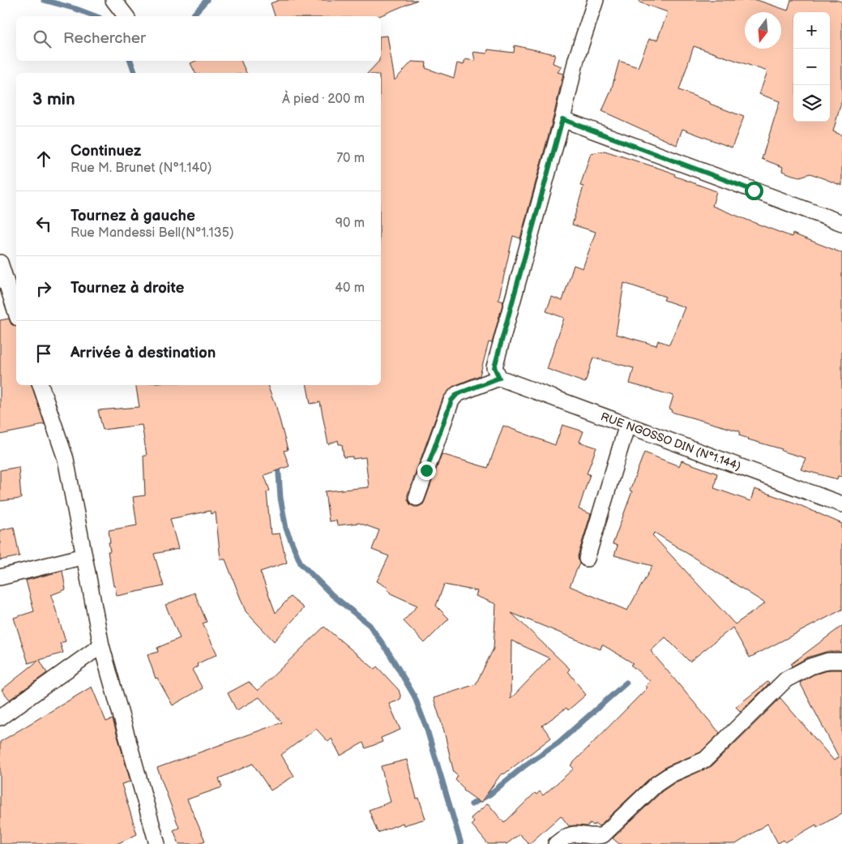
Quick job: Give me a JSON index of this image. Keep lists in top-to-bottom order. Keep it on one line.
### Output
{"streets":{"street":["RUE NGOSSO DIN (N°1.144)"]},"north":"bottom","page":{"map_buttons":["+","−"],"search":"Rechercher","heading":["3 min","À pied · 200 m"],"list":[["Continuez","Rue M. Brunet (N°1.140)","70 m"],["Tournez à gauche","Rue Mandessi Bell(N°1.135)","90 m"],["Tournez à droite","40 m"],"Arrivée à destination"]}}
